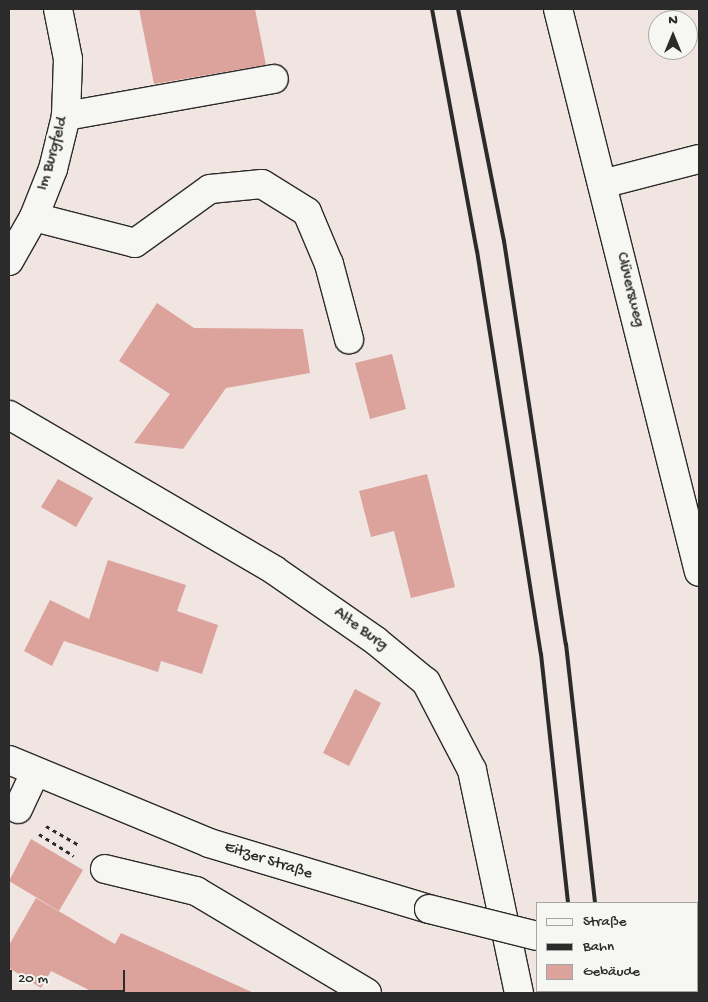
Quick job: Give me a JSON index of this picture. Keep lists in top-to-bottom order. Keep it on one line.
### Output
{"streets":{"street":["Im Burgfeld","Clüversweg","Alte Burg","Eitzer Straße"]},"legend":["Straße","Bahn","Gebäude"],"scale_bar":"20 m","north":"top"}
